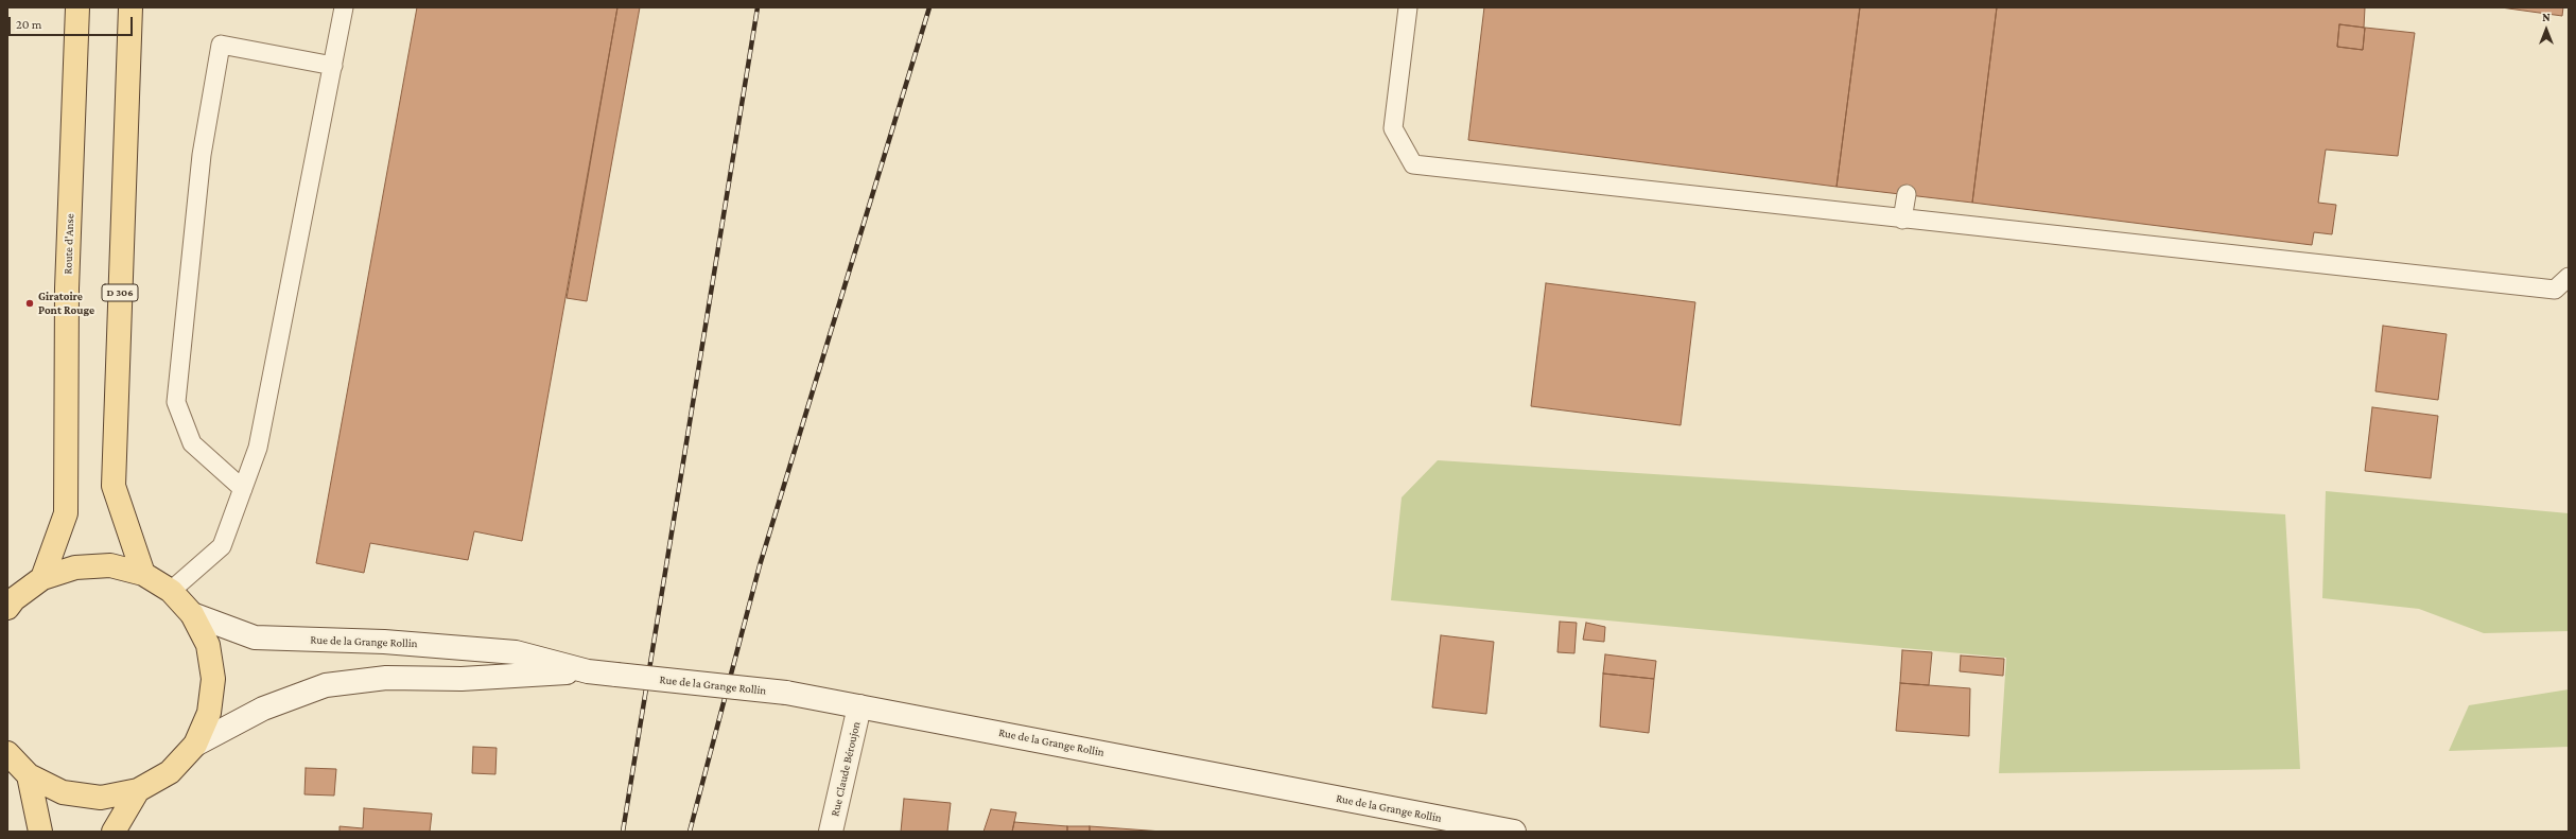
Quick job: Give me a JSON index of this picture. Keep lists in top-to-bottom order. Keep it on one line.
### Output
{"streets":{"main road":["Route d'Anse","D 306","Rue de la Grange Rollin","Rue Claude Béroujon"]},"crossings":[["Rue de la Grange Rollin","Rue Claude Béroujon"]],"places":["Giratoire Pont Rouge"],"scale_bar":"20 m","north":"top"}
